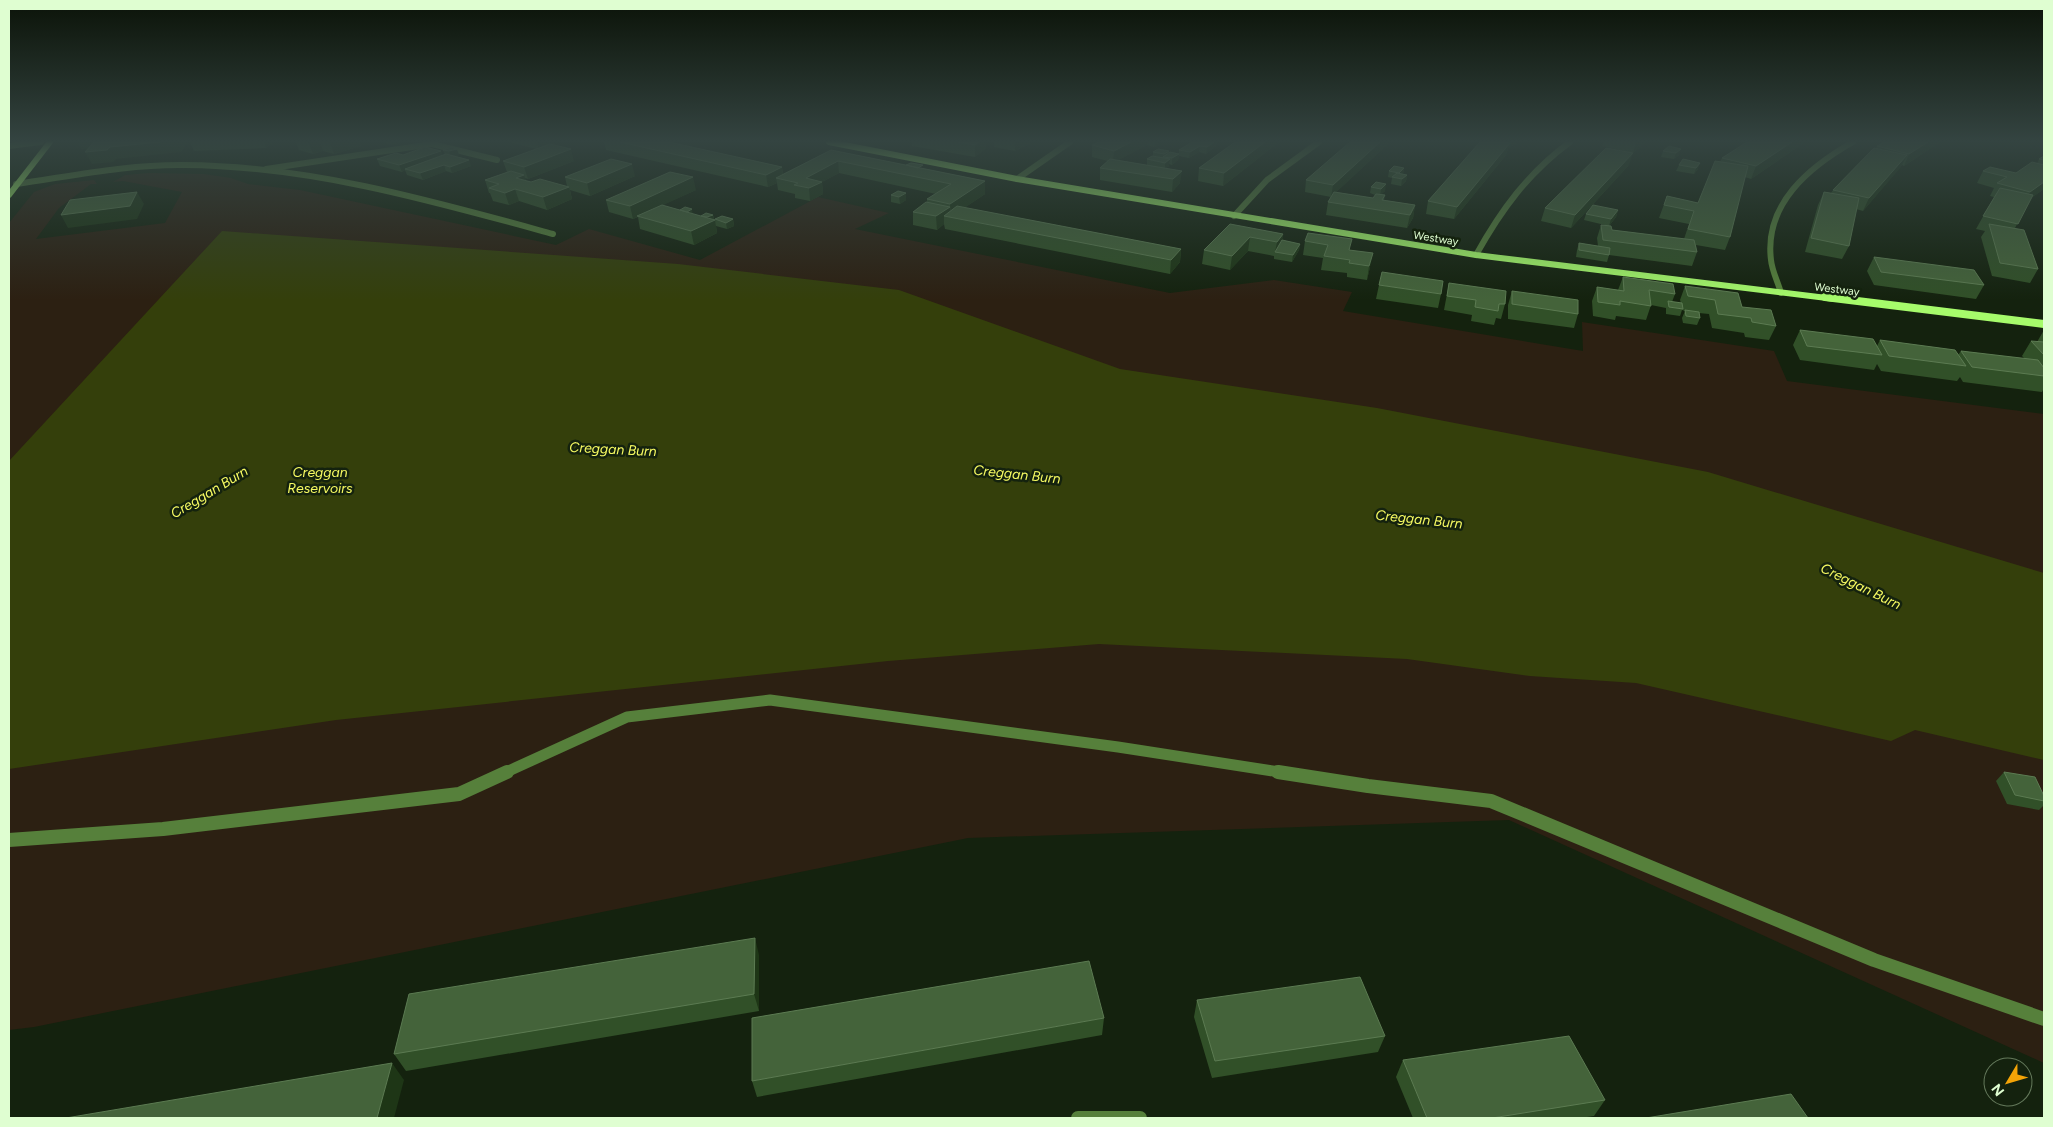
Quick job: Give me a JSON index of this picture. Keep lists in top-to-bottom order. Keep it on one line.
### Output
{"streets":{"street":["Westway"]},"water":["Creggan Burn","Creggan Reservoirs"],"north":"bottom left"}
